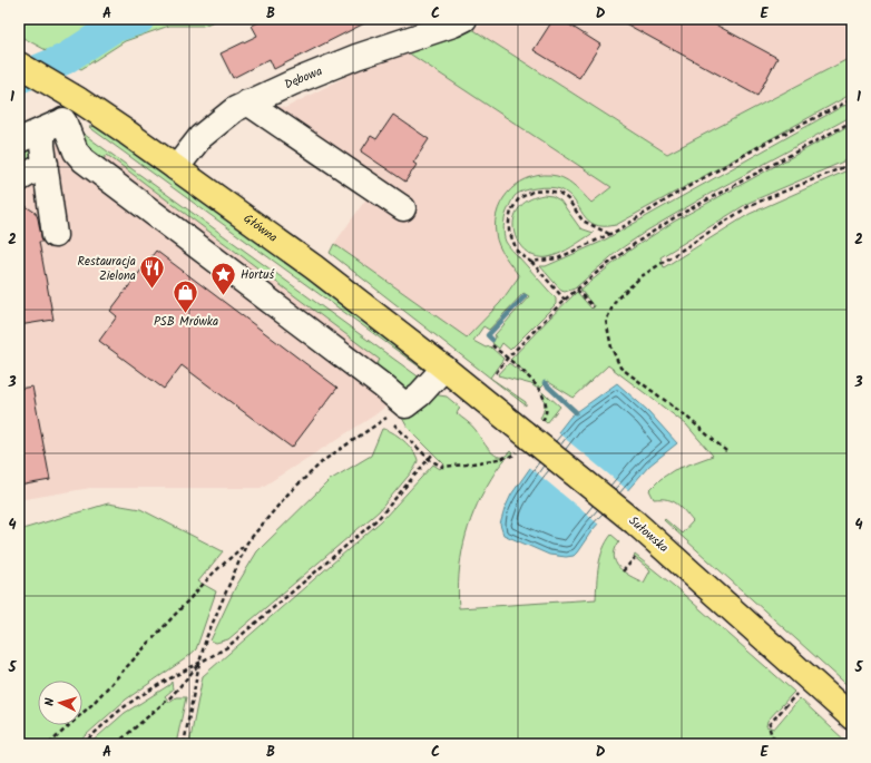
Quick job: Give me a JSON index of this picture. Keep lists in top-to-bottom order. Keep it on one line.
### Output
{"streets":{"main road":["Główna","Sułowska"],"street":["Dębowa"]},"crossings":[["Dębowa","Główna"],["Główna","Sułowska"]],"places":{"restaurant":["Restauracja Zielona"],"place":["Hortuś"],"shop":["PSB Mrówka"]},"north":"left","grid":{"columns":["A","B","C","D","E"],"rows":["1","2","3","4","5"]}}
